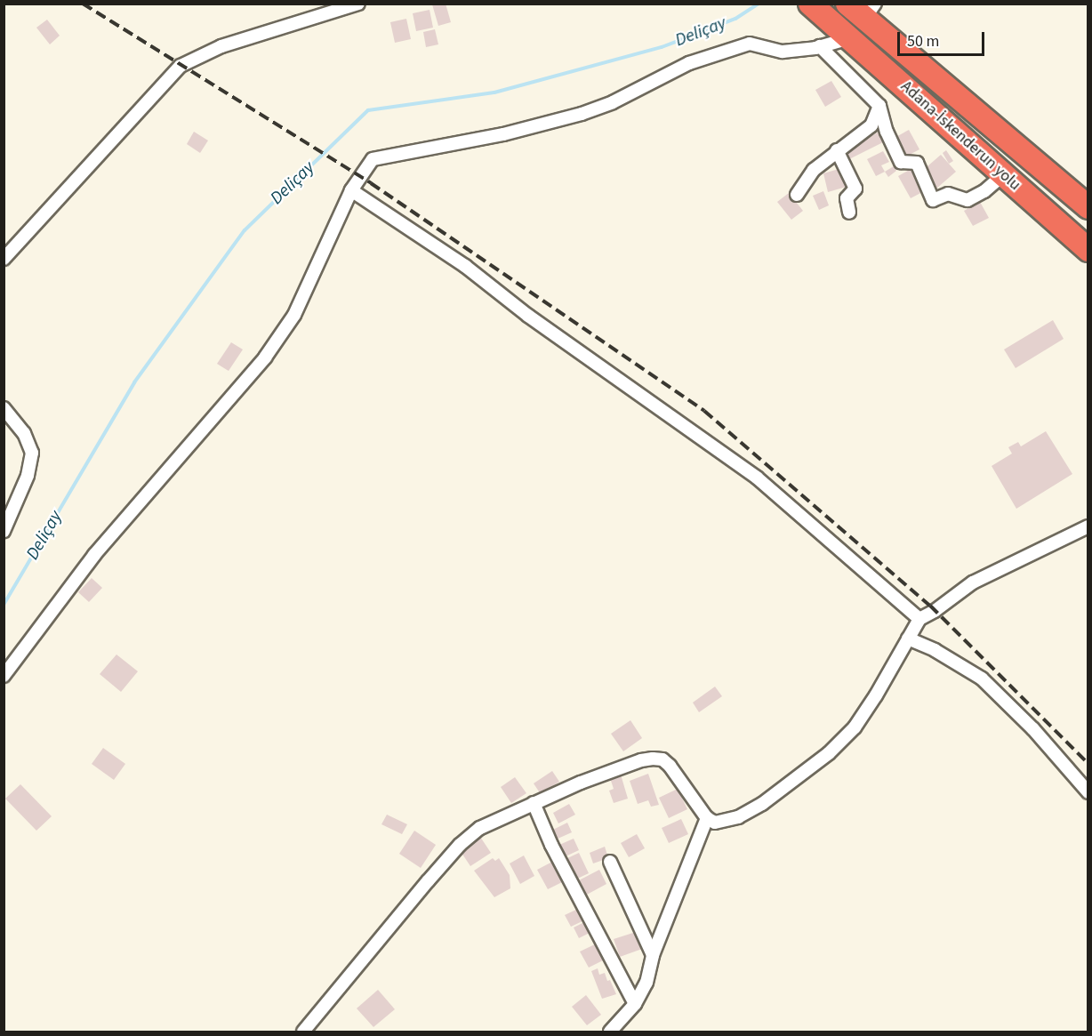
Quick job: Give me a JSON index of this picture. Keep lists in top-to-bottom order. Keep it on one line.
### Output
{"streets":{"highway":["Adana-İskenderun yolu"]},"water":["Deliçay"],"scale_bar":"50 m"}
